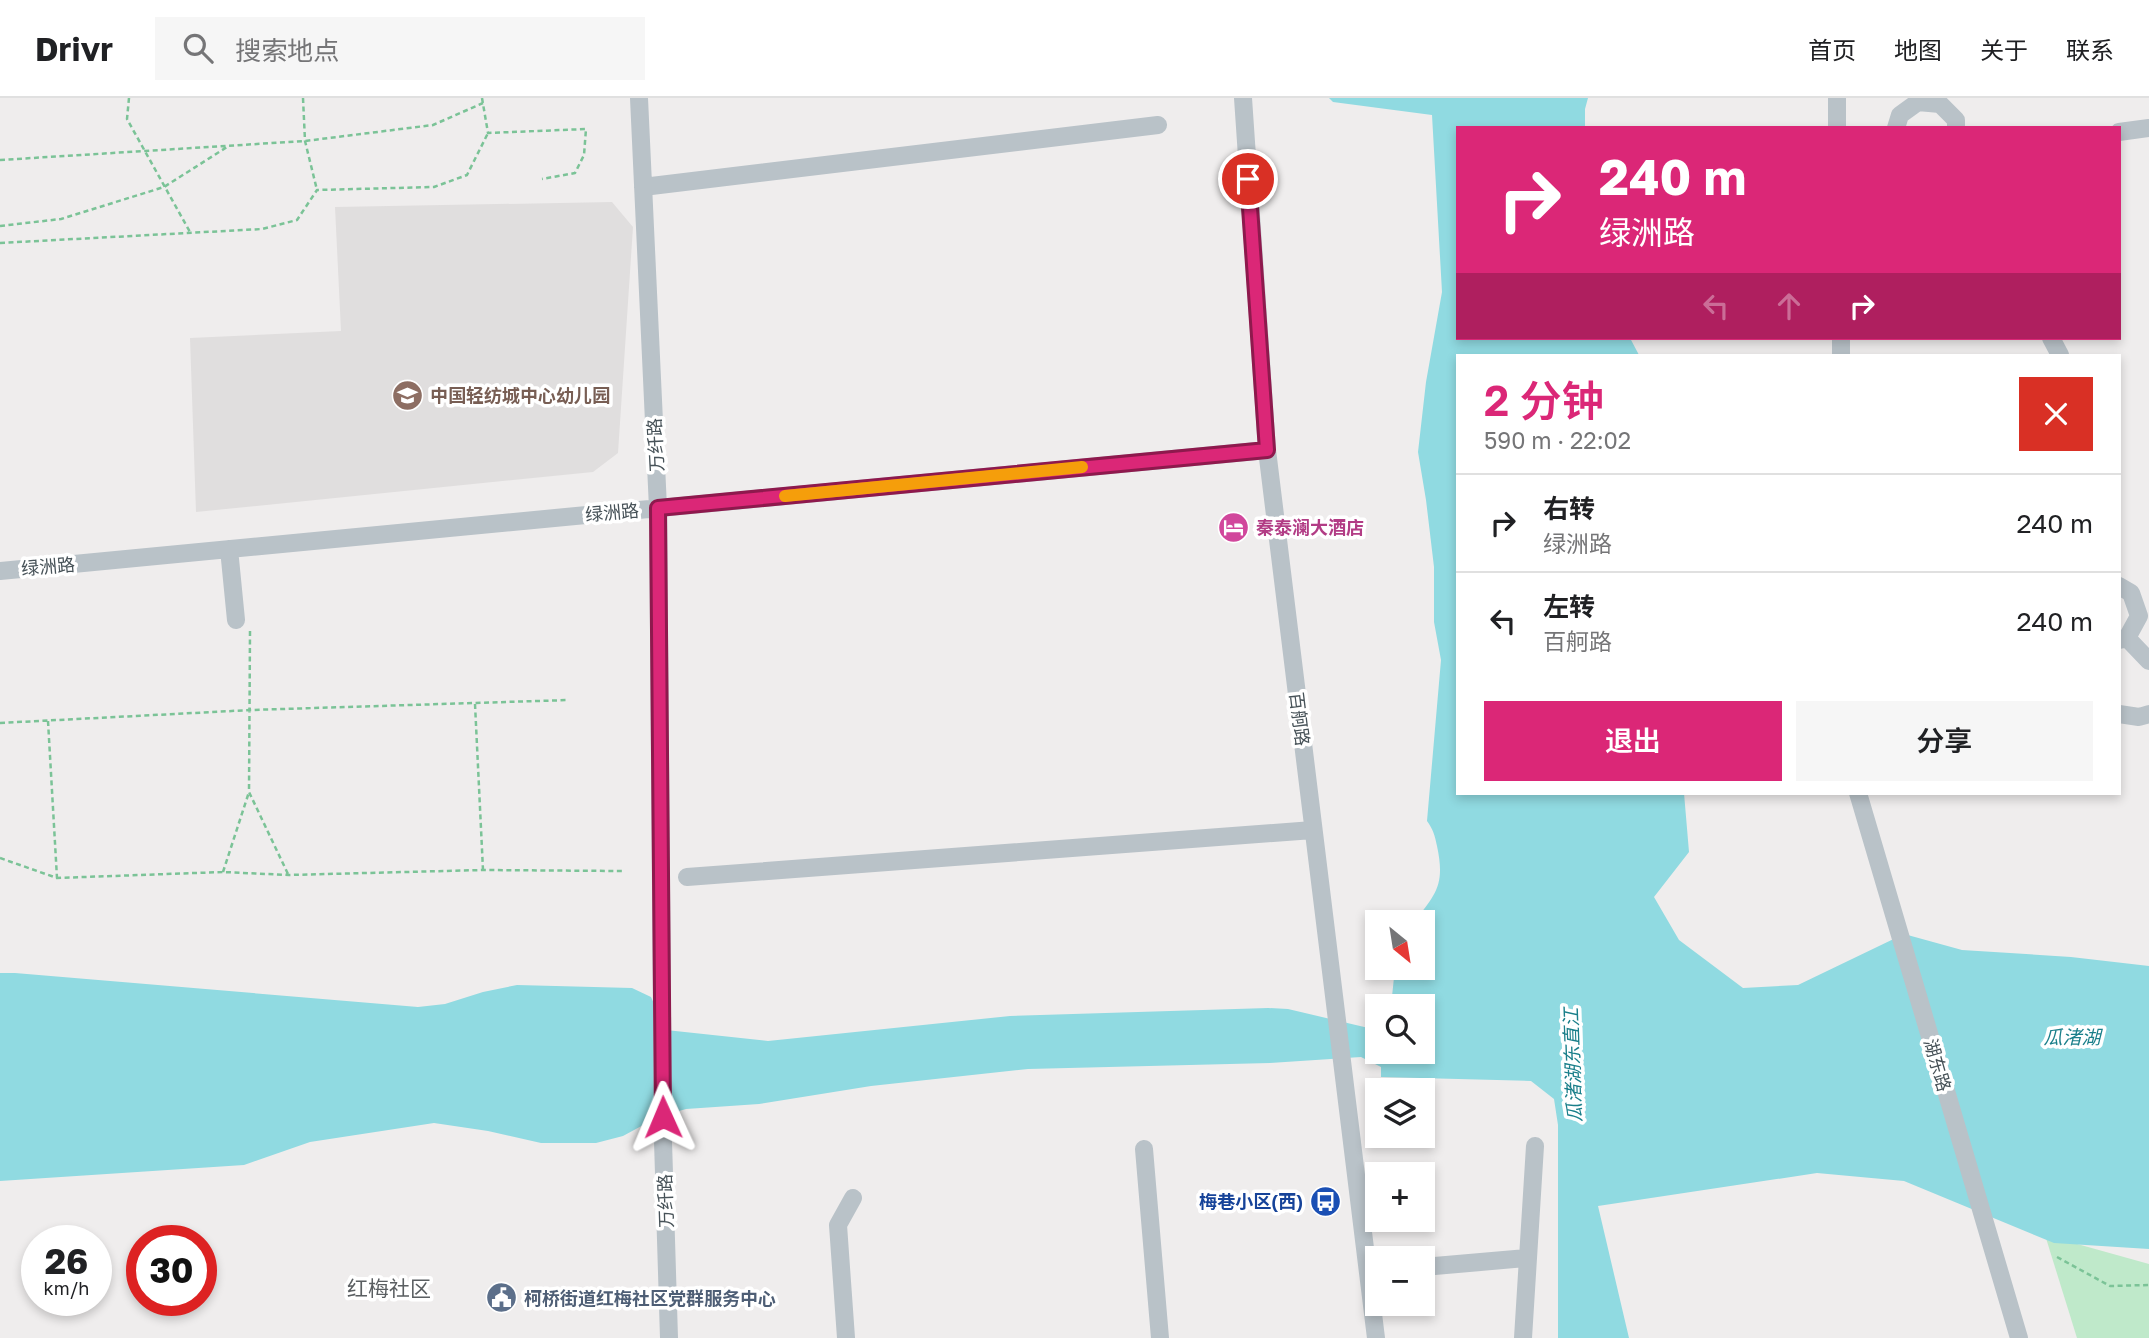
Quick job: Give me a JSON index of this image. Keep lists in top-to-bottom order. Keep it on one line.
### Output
{"streets":{"street":["万纤路","绿洲路","百舸路","湖东路"]},"crossings":[["万纤路","绿洲路"],["绿洲路","百舸路"]],"districts":["红梅社区"],"water":["瓜渚湖","瓜渚湖东直江"],"places":{"school or university":["中国轻纺城中心幼儿园"],"hotel":["秦泰澜大酒店"],"bus stop":["梅巷小区(西)"],"public building":["柯桥街道红梅社区党群服务中心"]},"north":"bottom right","page":{"header":"Drivr","search":"搜索地点","nav":["首页","地图","关于","联系"],"turn":["240 m","绿洲路"],"heading":["2 分钟","590 m · 22:02"],"list":[{"name":"右转","note":"绿洲路","value":"240 m"},{"name":"左转","note":"百舸路","value":"240 m"}],"buttons":["退出","分享"],"map_buttons":["+","−"],"speed":"26 km/h","limit":"30"}}
